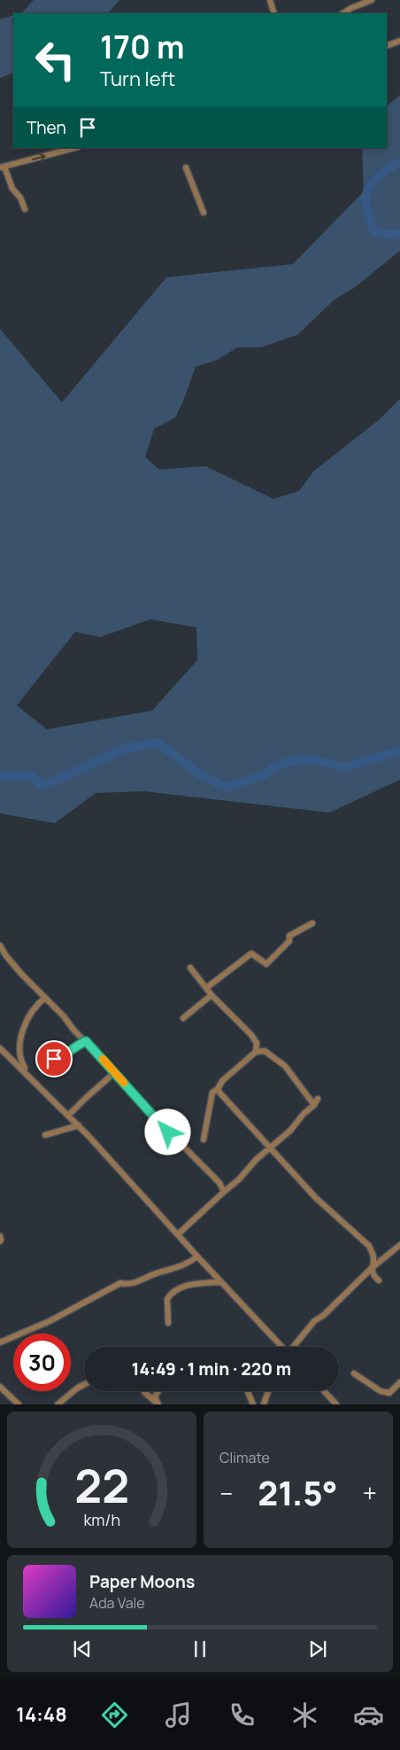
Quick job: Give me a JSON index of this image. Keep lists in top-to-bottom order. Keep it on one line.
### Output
{"page":{"turn":["170 m","Turn left"],"then":"Then","limit":"30","trip":"14:49 · 1 min · 220 m","tile":"Climate","heat":["−","21.5°","+"],"song":["Paper Moons","Ada Vale"],"tabs":"14:48","gauge":["22","km/h"]}}
